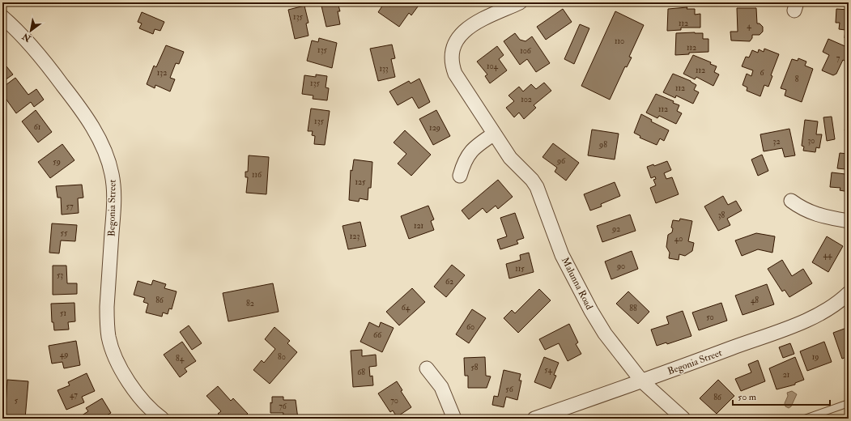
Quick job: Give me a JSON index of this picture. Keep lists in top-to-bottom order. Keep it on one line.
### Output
{"streets":{"street":["Begonia Street","Malunna Road"]},"crossings":[["Begonia Street","Malunna Road"]],"house_numbers":["135","112","4","110","112","135","106","7","104","133","112","132","6","8","135","112","102","112","135","61","129","30","32","98","96","59","116","125","57","38","121","92","55","123","40","44","90","115","53","62","86","48","82","64","88","51","50","60","66","49","80","19","84","58","54","68","21","56","47","86","5","70","76"],"scale_bar":"50 m","north":"bottom left"}
